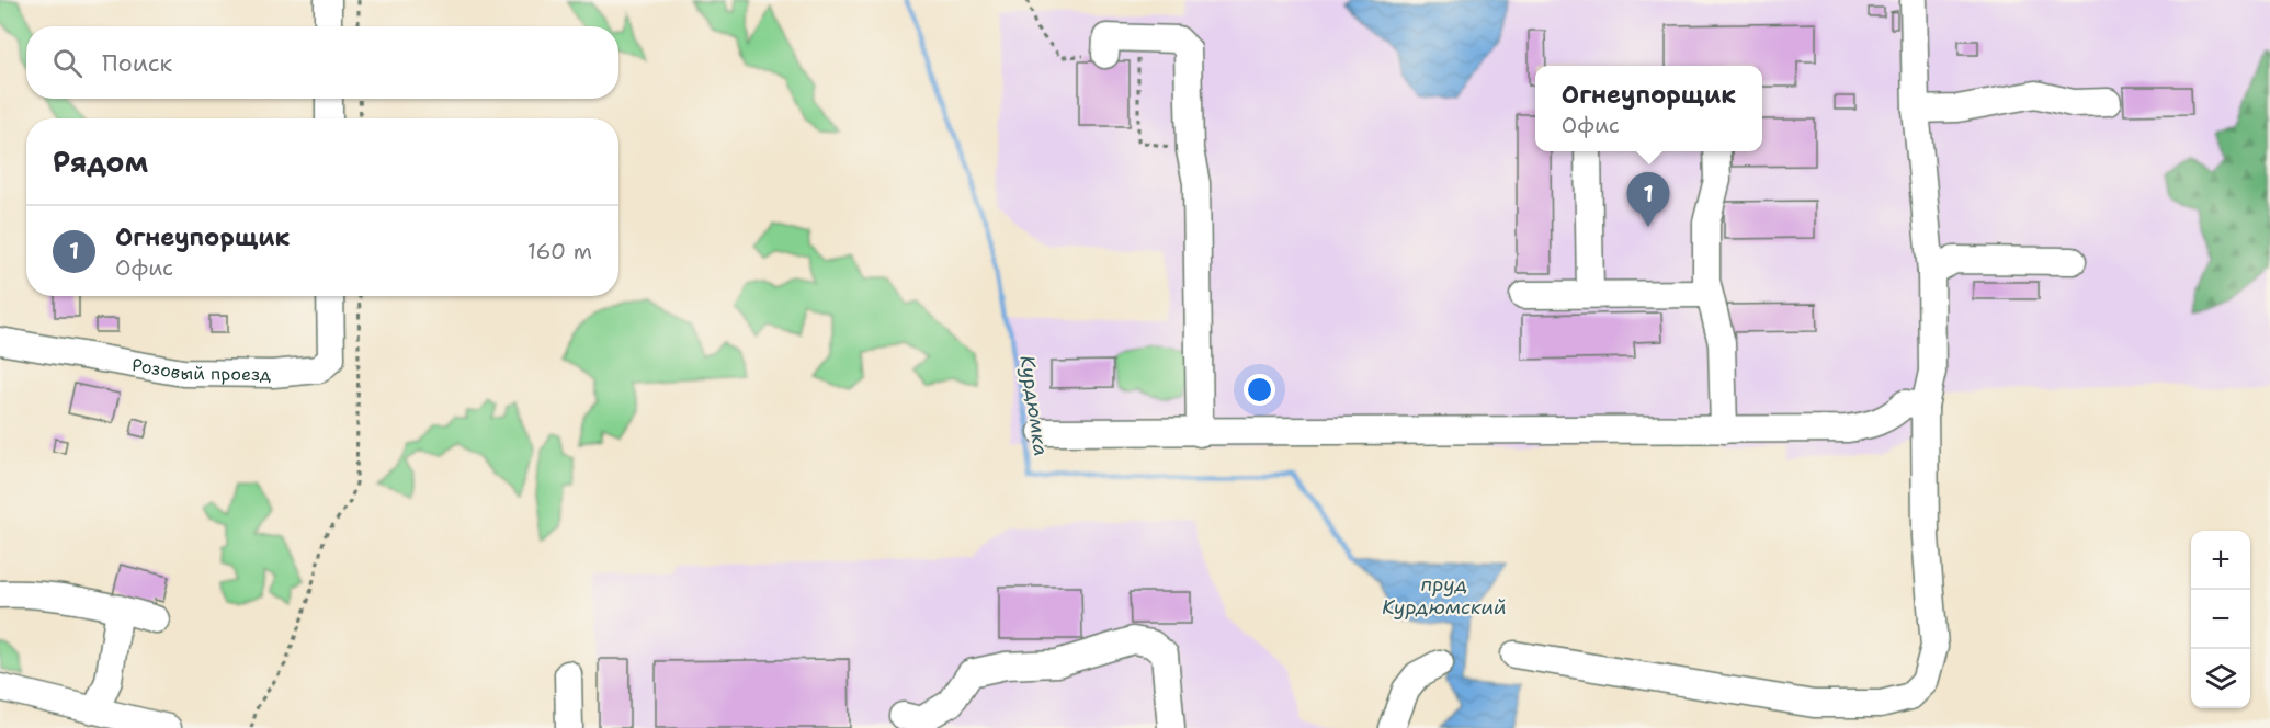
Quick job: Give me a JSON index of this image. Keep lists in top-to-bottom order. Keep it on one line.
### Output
{"streets":{"street":["Розовый проезд"]},"water":["Курдюмка","пруд Курдюмский"],"page":{"search":"Поиск","popup":["Огнеупорщик","Офис"],"heading":"Рядом","pins":"1","list":[{"mark":"1","name":"Огнеупорщик","note":"Офис","value":"160 m"}],"map_buttons":["+","−"]}}
